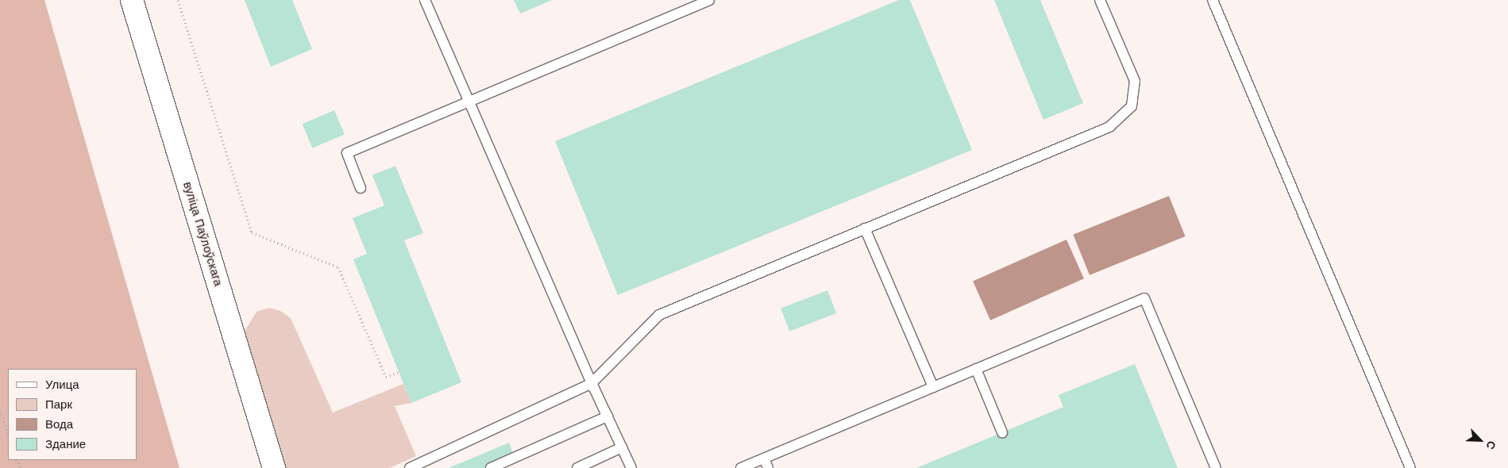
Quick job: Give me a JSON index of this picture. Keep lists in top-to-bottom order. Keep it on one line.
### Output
{"streets":{"street":["вуліца Паўлоўскага"]},"legend":["Улица","Парк","Вода","Здание"],"north":"bottom right"}
